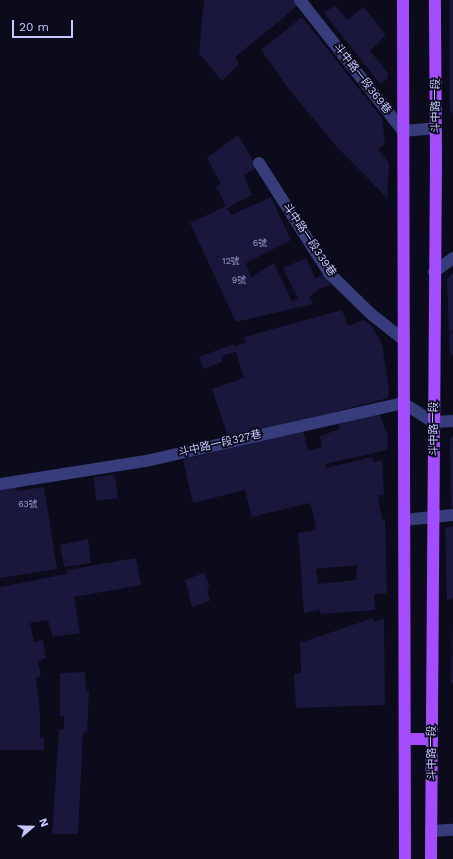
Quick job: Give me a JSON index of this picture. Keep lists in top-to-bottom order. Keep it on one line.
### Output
{"streets":{"main road":["斗中路一段"],"lane":["斗中路一段369巷","斗中路一段339巷","斗中路一段327巷"]},"house_numbers":["6號","12號","9號","63號"],"scale_bar":"20 m","north":"right"}
